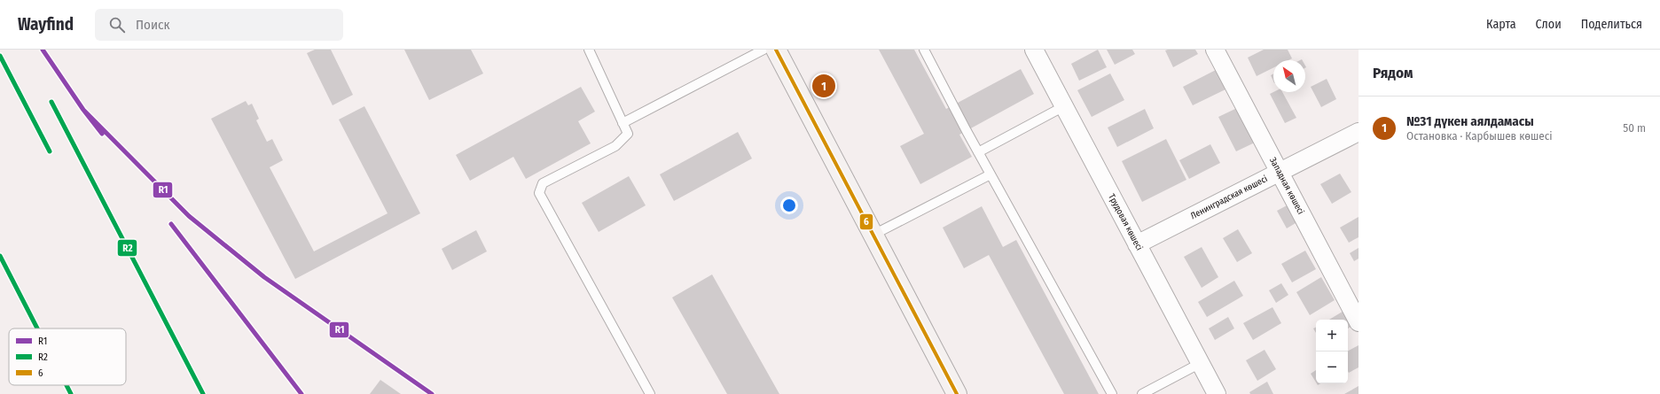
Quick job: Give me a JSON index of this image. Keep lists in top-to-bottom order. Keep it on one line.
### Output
{"streets":{"street":["Западная көшесі","Ленинградская көшесі","Трудовая көшесі"]},"crossings":[["Западная көшесі","Ленинградская көшесі"],["Ленинградская көшесі","Трудовая көшесі"]],"lines":["transit line R1","transit line 6","transit line R2"],"legend":["R1","R2","6"],"north":"top left","page":{"header":"Wayfind","search":"Поиск","nav":["Карта","Слои","Поделиться"],"heading":"Рядом","pins":"1","list":[{"mark":"1","name":"№31 дүкен аялдамасы","note":"Остановка · Карбышев көшесі","value":"50 m"}],"map_buttons":["+","−"]}}
